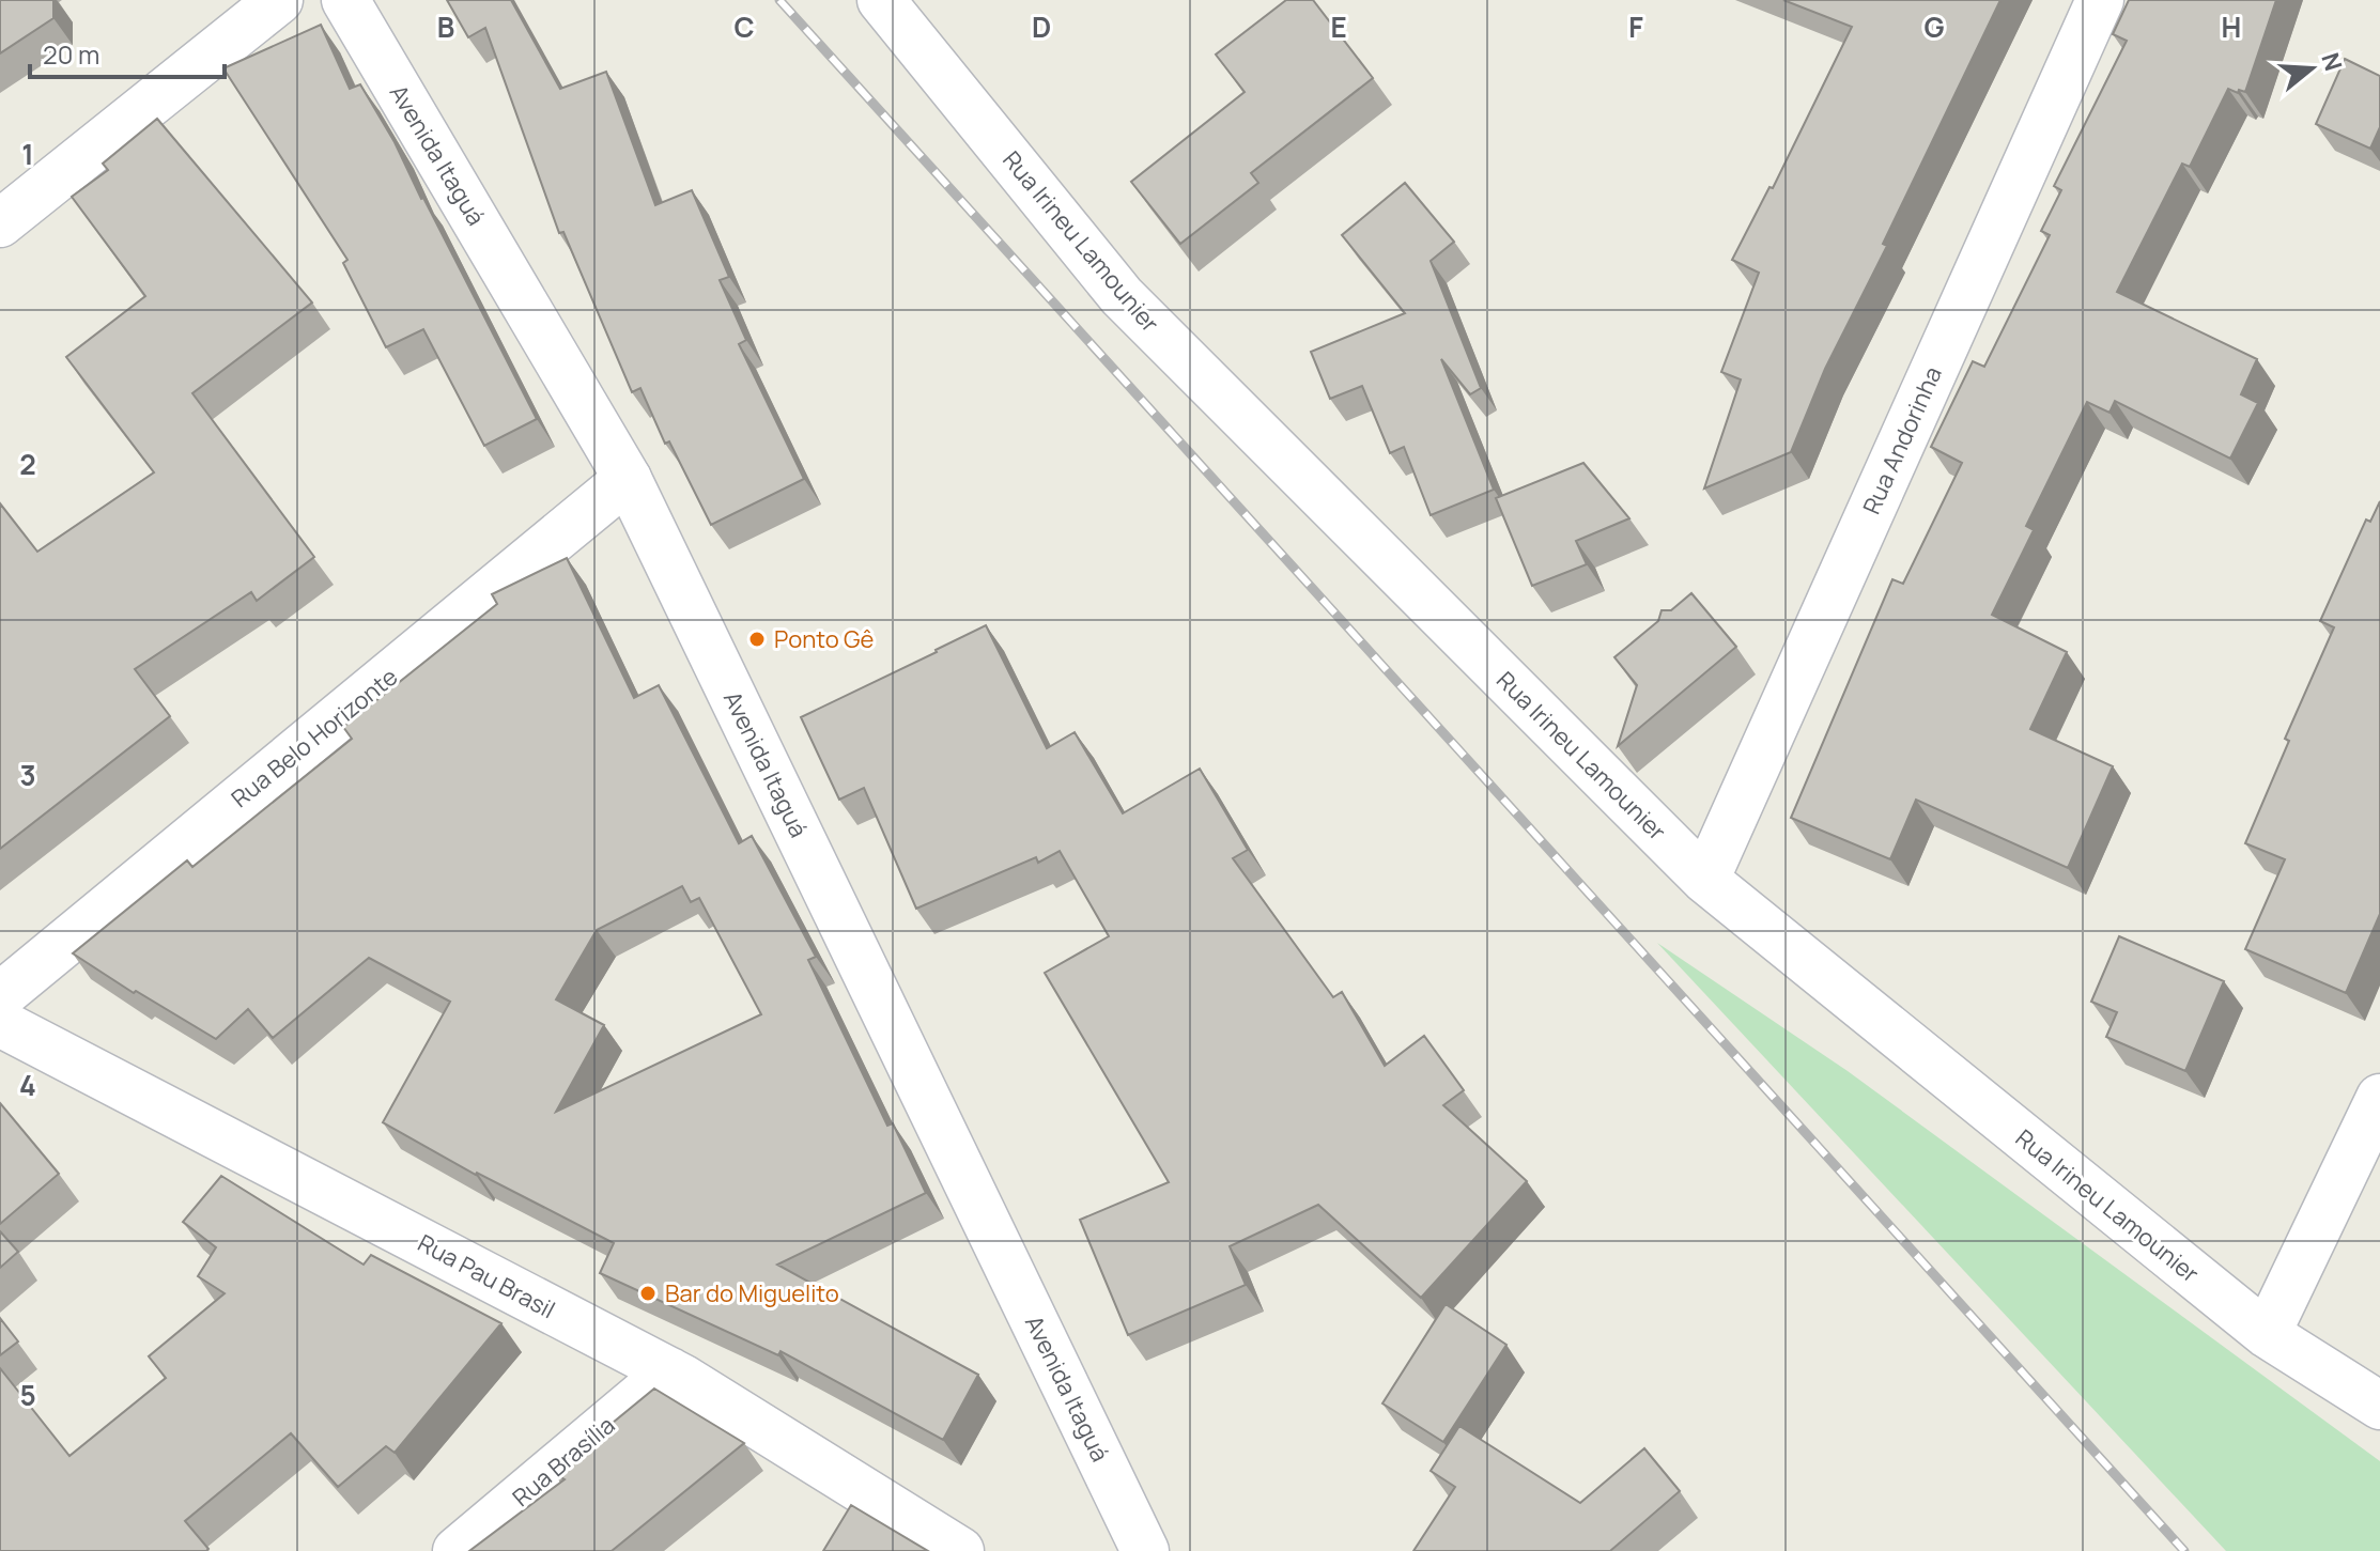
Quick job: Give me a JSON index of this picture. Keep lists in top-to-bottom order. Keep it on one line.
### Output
{"streets":{"street":["Avenida Itaguá","Rua Irineu Lamounier","Rua Andorinha","Rua Belo Horizonte","Rua Pau Brasil","Rua Brasília"]},"crossings":[["Avenida Itaguá","Rua Belo Horizonte"],["Rua Irineu Lamounier","Rua Andorinha"],["Rua Pau Brasil","Rua Brasília"]],"places":["Ponto Gê","Bar do Miguelito"],"scale_bar":"20 m","north":"right","grid":{"columns":["B","C","D","E","F","G","H"],"rows":["1","2","3","4","5"]}}
